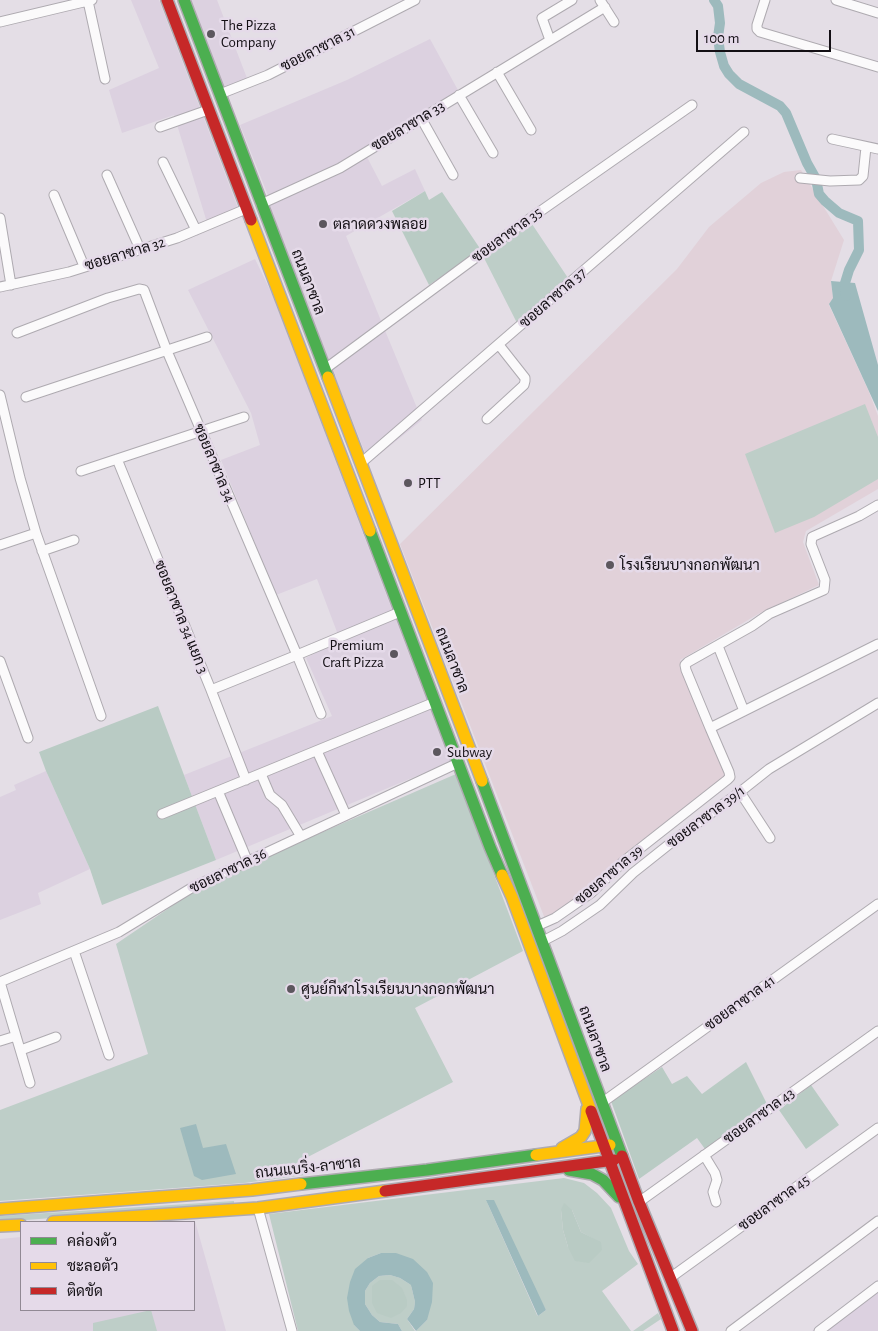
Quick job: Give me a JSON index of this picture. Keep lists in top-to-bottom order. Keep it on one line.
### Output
{"streets":{"street":["ซอยลาซาล 31","ซอยลาซาล 33","ซอยลาซาล 35","ซอยลาซาล 32","ถนนลาซาล","ซอยลาซาล 37","ซอยลาซาล 34","ซอยลาซาล 34 แยก 3","ซอยลาซาล 39/1","ซอยลาซาล 36","ซอยลาซาล 39","ซอยลาซาล 41","ซอยลาซาล 43","ถนนแบริ่ง-ลาซาล","ซอยลาซาล 45"]},"crossings":[["ซอยลาซาล 31","ถนนลาซาล"],["ซอยลาซาล 33","ถนนลาซาล"],["ซอยลาซาล 35","ถนนลาซาล"],["ซอยลาซาล 32","ถนนลาซาล"],["ถนนลาซาล","ซอยลาซาล 37"],["ถนนลาซาล","ซอยลาซาล 39/1"],["ถนนลาซาล","ซอยลาซาล 36"],["ถนนลาซาล","ซอยลาซาล 39"],["ถนนลาซาล","ซอยลาซาล 41"],["ถนนลาซาล","ซอยลาซาล 43"],["ถนนลาซาล","ถนนแบริ่ง-ลาซาล"],["ถนนลาซาล","ซอยลาซาล 45"],["ซอยลาซาล 34","ซอยลาซาล 34 แยก 3"]],"places":["The Pizza Company","ตลาดดวงพลอย","PTT","โรงเรียนบางกอกพัฒนา","Premium Craft Pizza","Subway","ศูนย์กีฬาโรงเรียนบางกอกพัฒนา"],"legend":["คล่องตัว","ชะลอตัว","ติดขัด"],"scale_bar":"100 m"}
